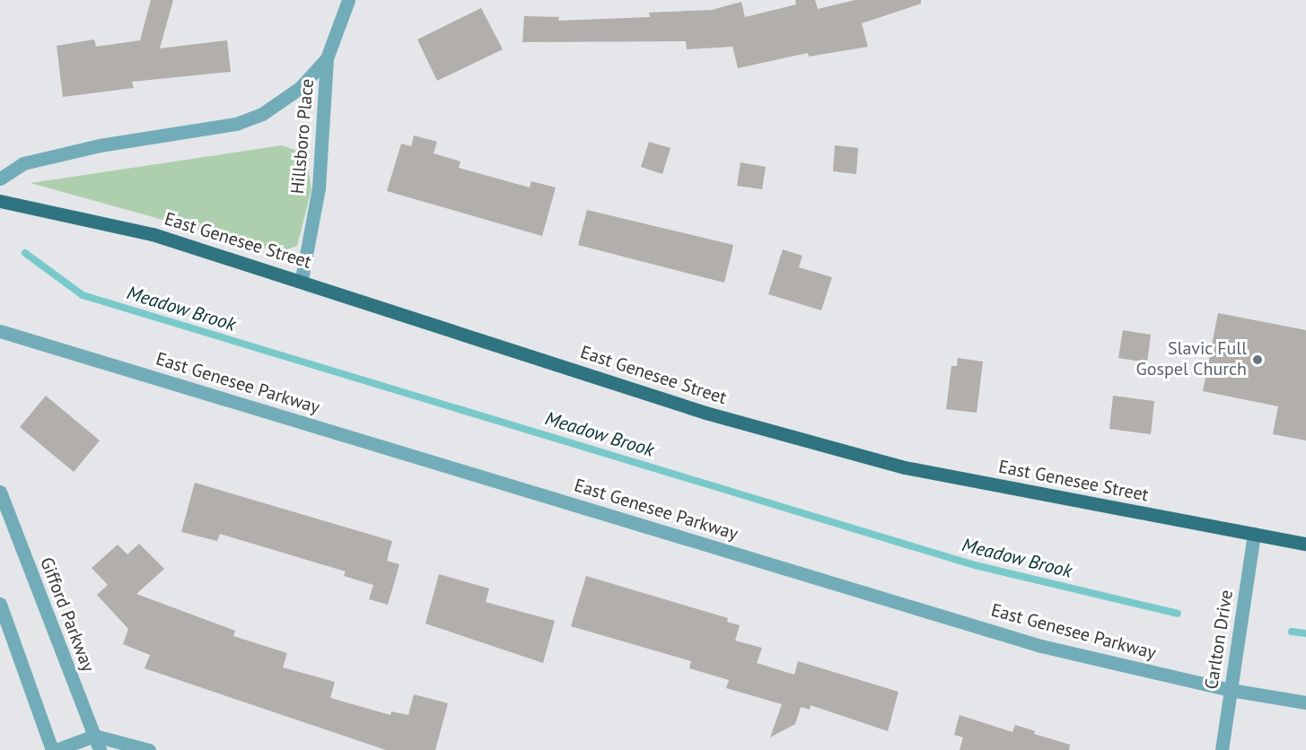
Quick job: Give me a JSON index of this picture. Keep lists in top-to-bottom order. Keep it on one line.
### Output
{"streets":{"main road":["East Genesee Street"],"street":["Hillsboro Place","East Genesee Parkway","Gifford Parkway","Carlton Drive"]},"crossings":[["Hillsboro Place","East Genesee Street"],["East Genesee Street","Carlton Drive"],["East Genesee Parkway","Carlton Drive"]],"water":["Meadow Brook"],"places":["Slavic Full Gospel Church"]}
